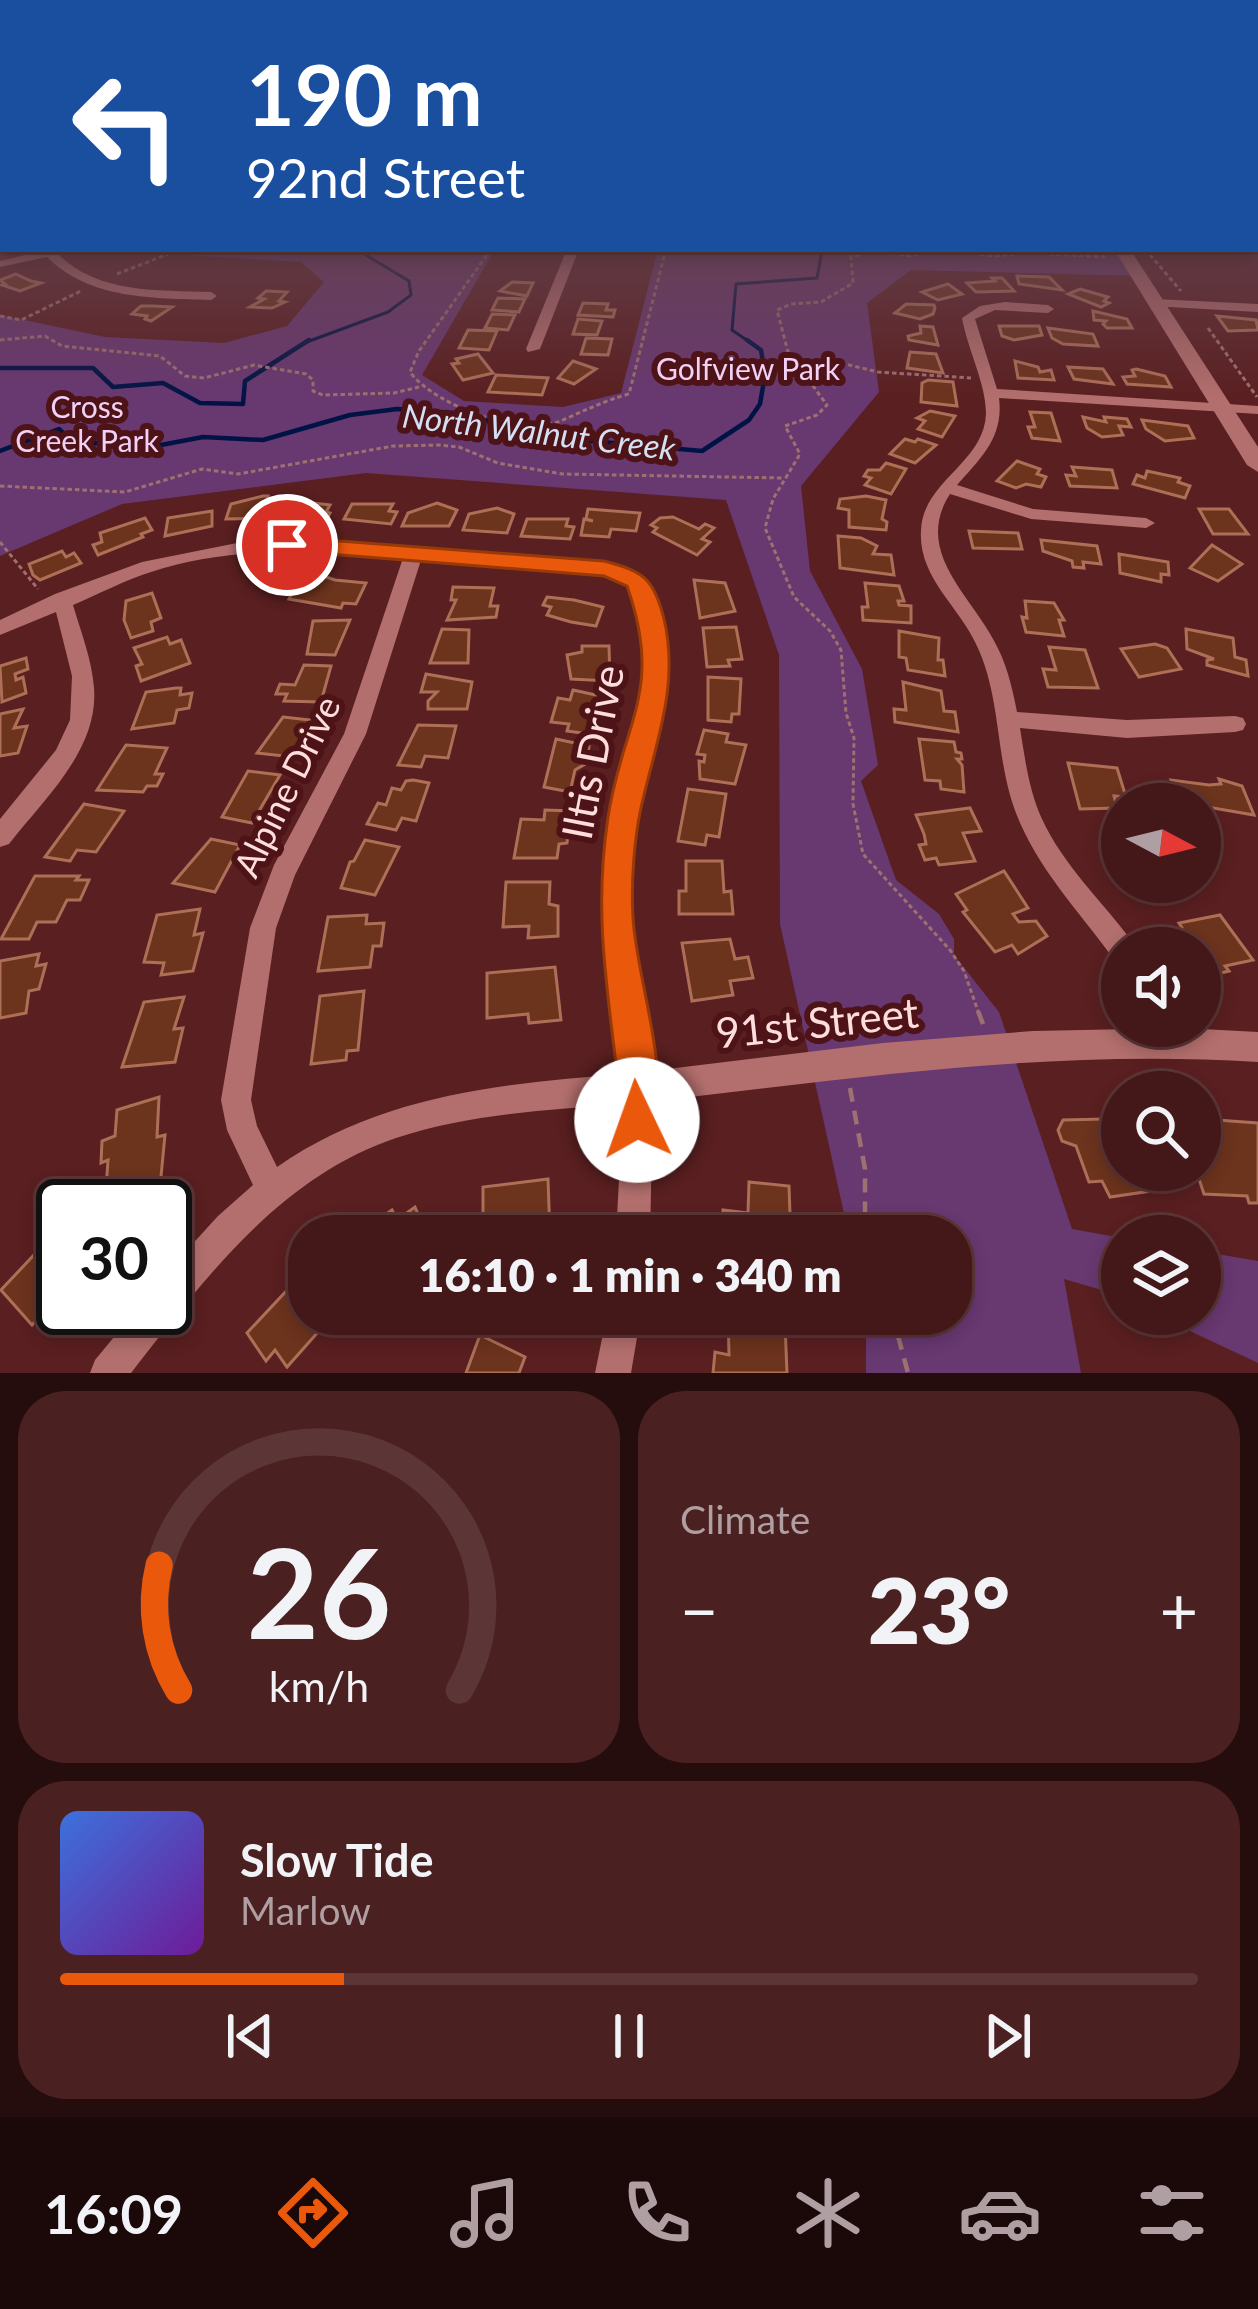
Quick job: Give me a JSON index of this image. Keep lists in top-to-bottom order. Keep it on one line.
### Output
{"streets":{"street":["Iltis Drive","Alpine Drive","91st Street"]},"crossings":[["Iltis Drive","Alpine Drive"],["Iltis Drive","91st Street"],["Alpine Drive","91st Street"]],"water":["North Walnut Creek"],"parks":["Golfview Park","Cross Creek Park"],"north":"right","page":{"turn":["190 m","92nd Street"],"limit":"30","trip":"16:10 · 1 min · 340 m","tile":"Climate","heat":["−","23°","+"],"song":["Slow Tide","Marlow"],"tabs":"16:09","gauge":["26","km/h"]}}
